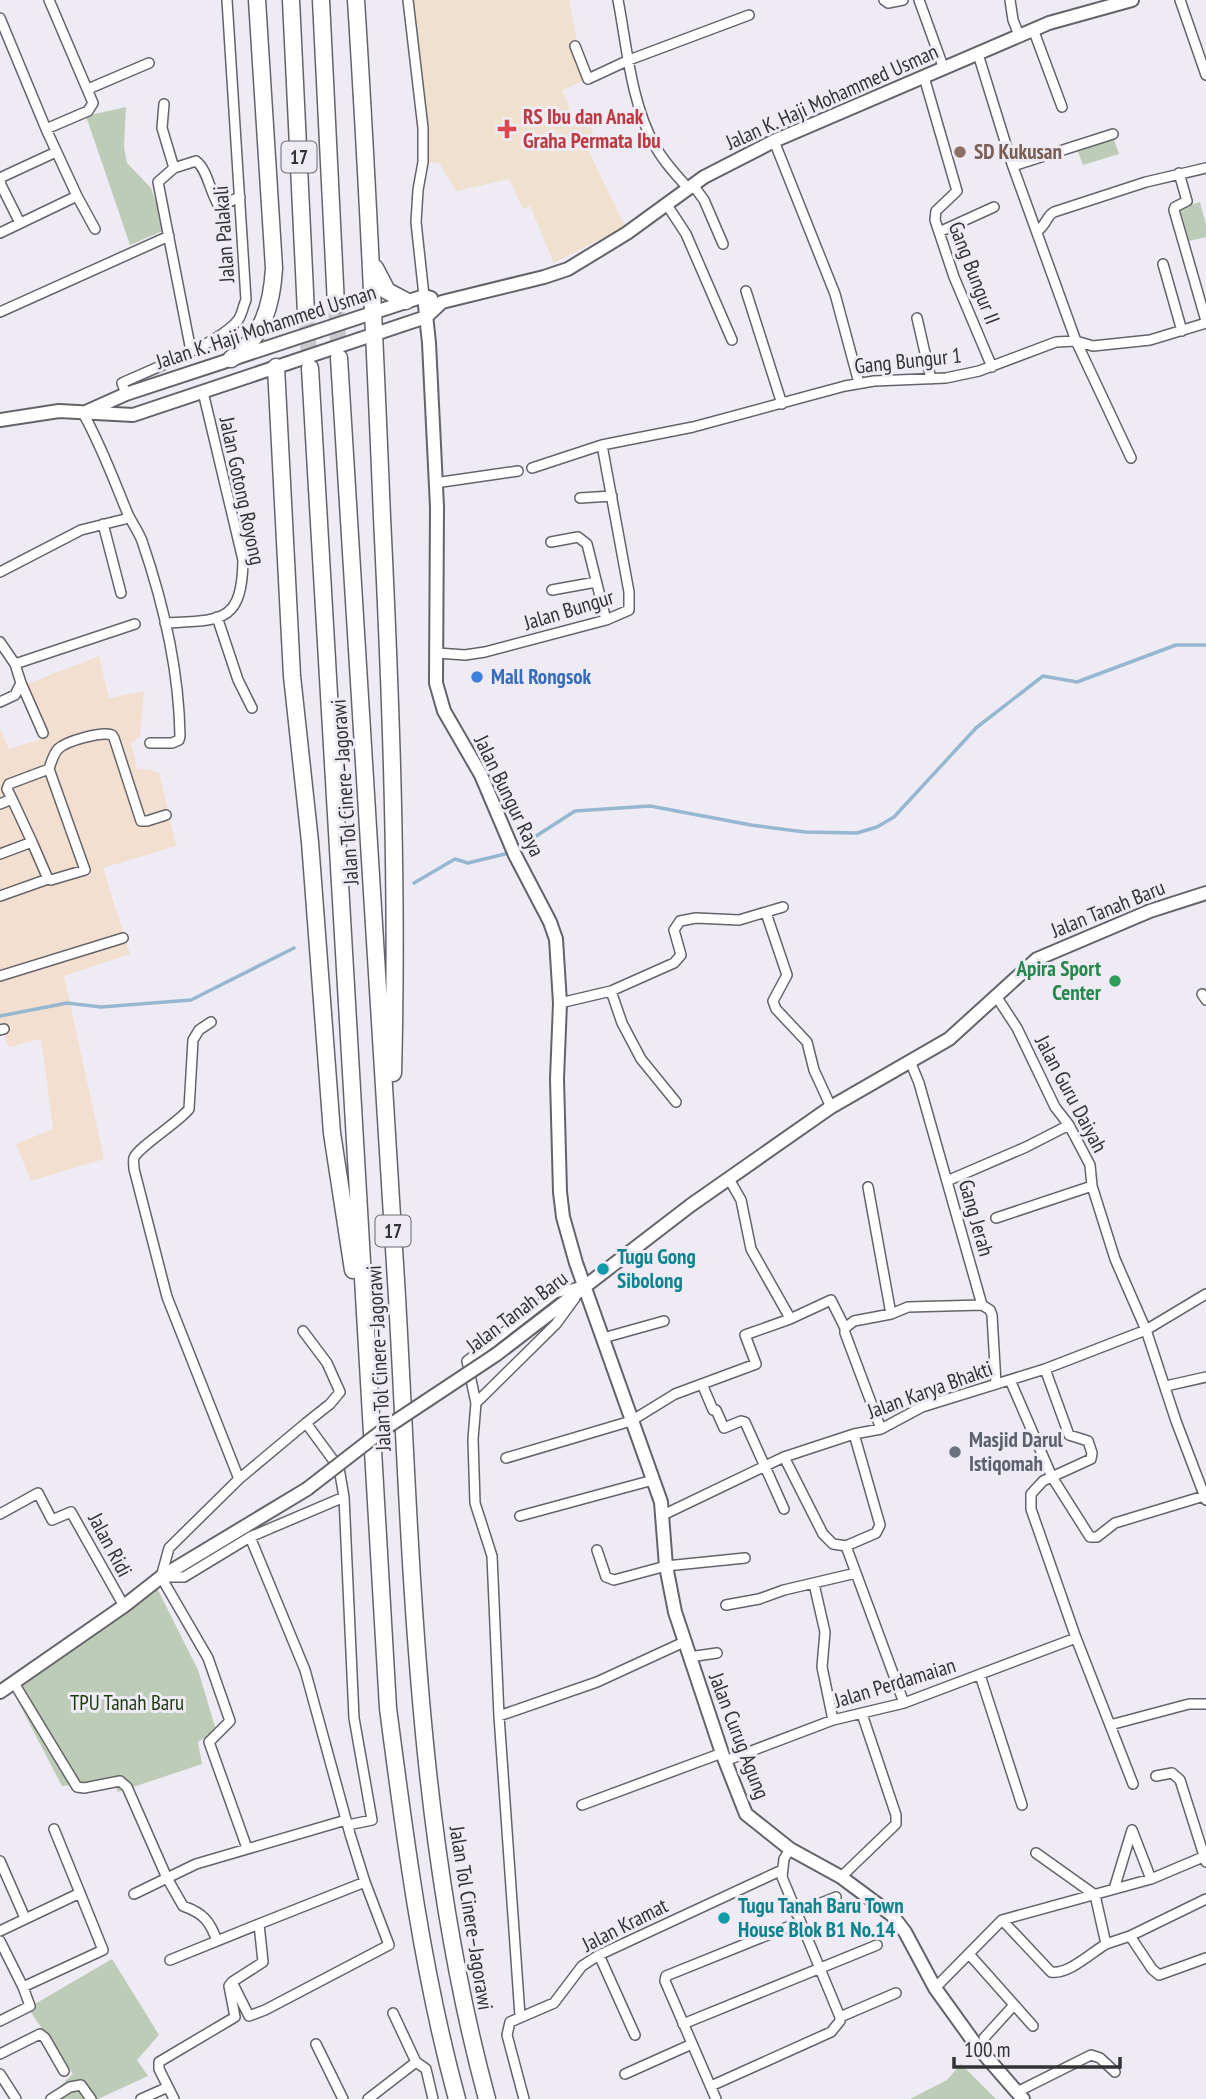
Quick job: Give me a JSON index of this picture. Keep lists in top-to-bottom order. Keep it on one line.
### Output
{"streets":{"highway":["17","Jalan Tol Cinere–Jagorawi"],"street":["Jalan K. Haji Mohammed Usman","Jalan Palakali","Gang Bungur II","Gang Bungur 1","Jalan Gotong Royong","Jalan Bungur","Jalan Bungur Raya","Jalan Tanah Baru","Jalan Guru Daiyah","Gang Jerah","Jalan Karya Bhakti","Jalan Ridi","Jalan Perdamaian","Jalan Curug Agung","Jalan Kramat"]},"crossings":[["Jalan K. Haji Mohammed Usman","Jalan Palakali"],["Jalan K. Haji Mohammed Usman","Gang Bungur II"],["Jalan K. Haji Mohammed Usman","Jalan Gotong Royong"],["Jalan K. Haji Mohammed Usman","Jalan Bungur Raya"],["Gang Bungur II","Gang Bungur 1"],["Gang Bungur 1","Jalan Bungur"],["Jalan Bungur","Jalan Bungur Raya"],["Jalan Bungur Raya","Jalan Tanah Baru"],["Jalan Bungur Raya","Jalan Curug Agung"],["Jalan Tanah Baru","Jalan Guru Daiyah"],["Jalan Tanah Baru","Gang Jerah"],["Jalan Tanah Baru","Jalan Ridi"],["Jalan Tanah Baru","Jalan Curug Agung"],["Jalan Guru Daiyah","Jalan Karya Bhakti"],["Gang Jerah","Jalan Karya Bhakti"],["Jalan Karya Bhakti","Jalan Curug Agung"],["Jalan Perdamaian","Jalan Curug Agung"]],"parks":["TPU Tanah Baru"],"places":{"health":["RS Ibu dan Anak Graha Permata Ibu"],"other":["SD Kukusan","Mall Rongsok","Apira Sport Center","Tugu Gong Sibolong","Masjid Darul Istiqomah","Tugu Tanah Baru Town House Blok B1 No.14"]},"scale_bar":"100 m"}
